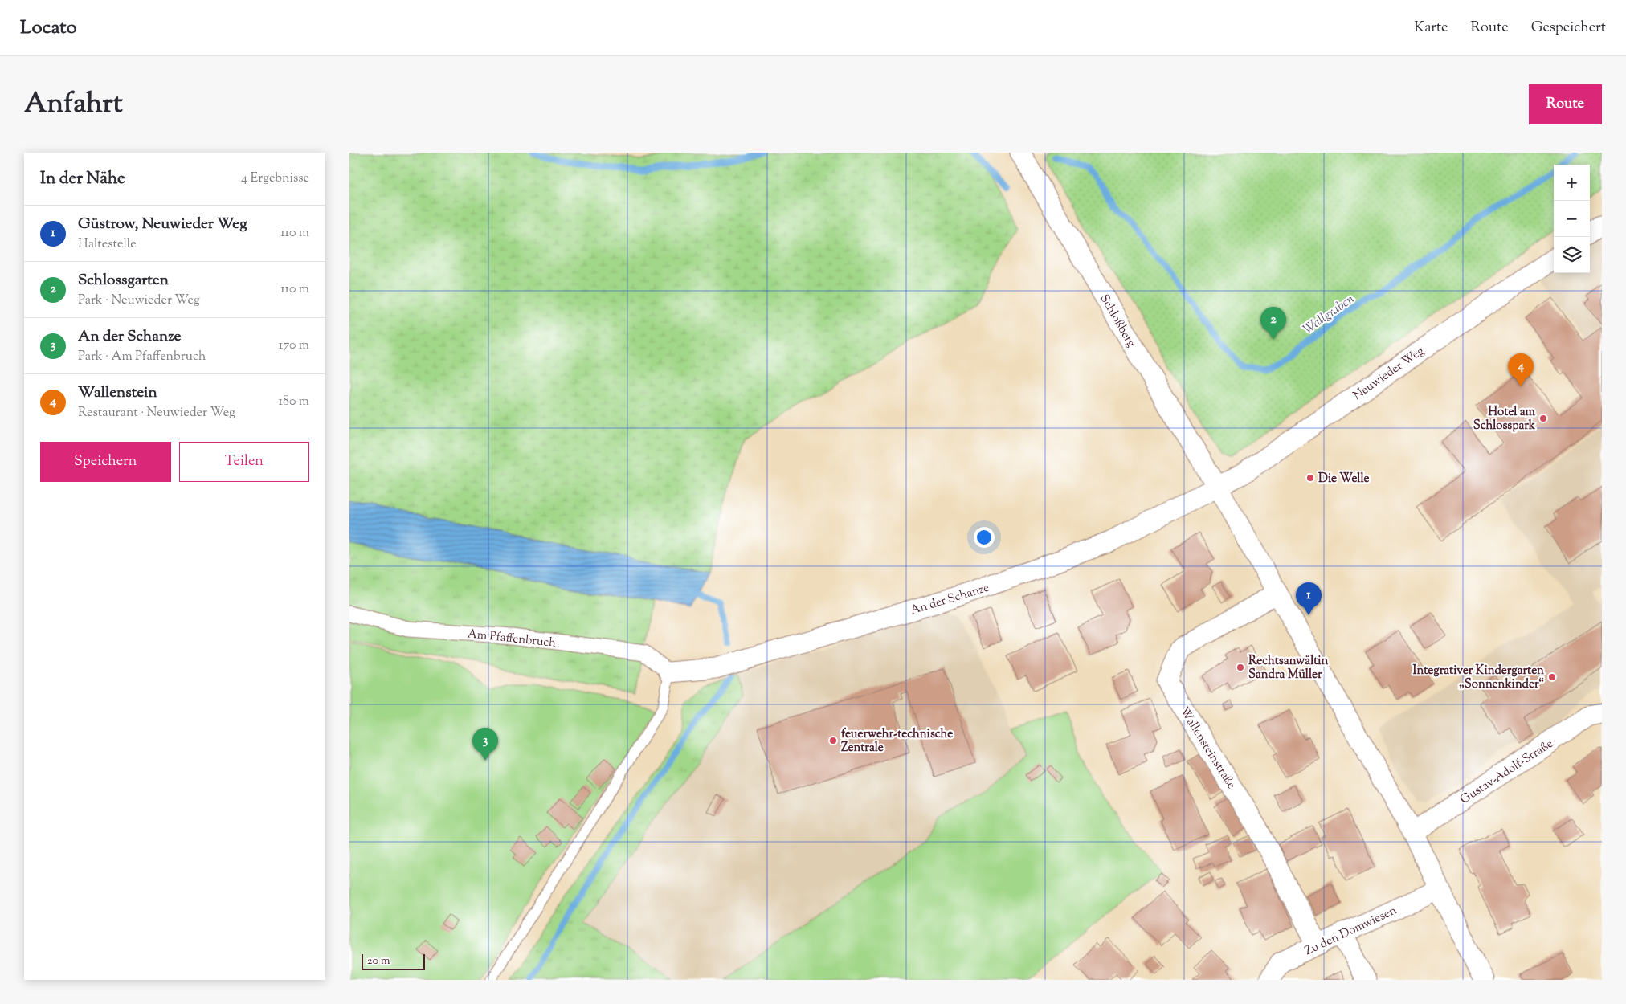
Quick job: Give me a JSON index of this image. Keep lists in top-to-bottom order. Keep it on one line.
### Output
{"streets":{"street":["Schloßberg","Neuwieder Weg","An der Schanze","Am Pfaffenbruch","Wallensteinstraße","Gustav-Adolf-Straße","Zu den Domwiesen"]},"crossings":[["Schloßberg","Neuwieder Weg"],["Schloßberg","An der Schanze"],["Neuwieder Weg","An der Schanze"],["An der Schanze","Am Pfaffenbruch"],["Wallensteinstraße","Zu den Domwiesen"]],"water":["Wallgraben"],"places":["Hotel am Schlosspark","Die Welle","Rechtsanwältin Sandra Müller","Integrativer Kindergarten „Sonnenkinder“","feuerwehr-technische Zentrale"],"scale_bar":"20 m","page":{"header":"Locato","nav":["Karte","Route","Gespeichert"],"title":"Anfahrt","buttons":["Route",["Speichern","Teilen"]],"heading":["In der Nähe","4 Ergebnisse"],"map_buttons":["+","−"],"list":[{"mark":"1","name":"Güstrow, Neuwieder Weg","note":"Haltestelle","value":"110 m"},{"mark":"2","name":"Schlossgarten","note":"Park · Neuwieder Weg","value":"110 m"},{"mark":"3","name":"An der Schanze","note":"Park · Am Pfaffenbruch","value":"170 m"},{"mark":"4","name":"Wallenstein","note":"Restaurant · Neuwieder Weg","value":"180 m"}],"pins":["2","4","1","3"],"scale":"20 m"}}
